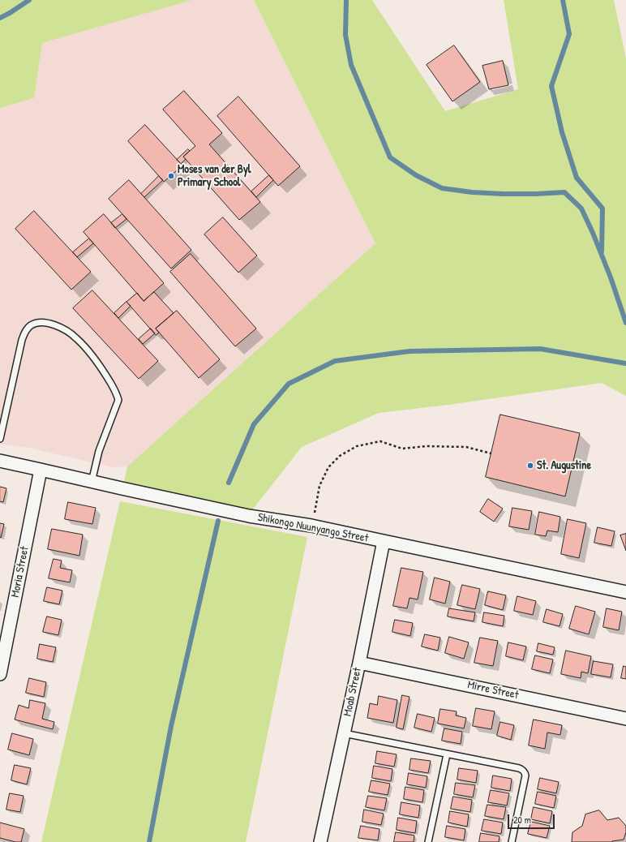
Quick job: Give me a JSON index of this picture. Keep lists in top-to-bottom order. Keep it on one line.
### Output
{"streets":{"street":["Shikongo Nuunyango Street","Moria Street","Mirre Street","Moab Street"]},"crossings":[["Shikongo Nuunyango Street","Moria Street"],["Shikongo Nuunyango Street","Moab Street"],["Mirre Street","Moab Street"]],"places":["Moses van der Byl Primary School","St. Augustine"],"scale_bar":"20 m"}
